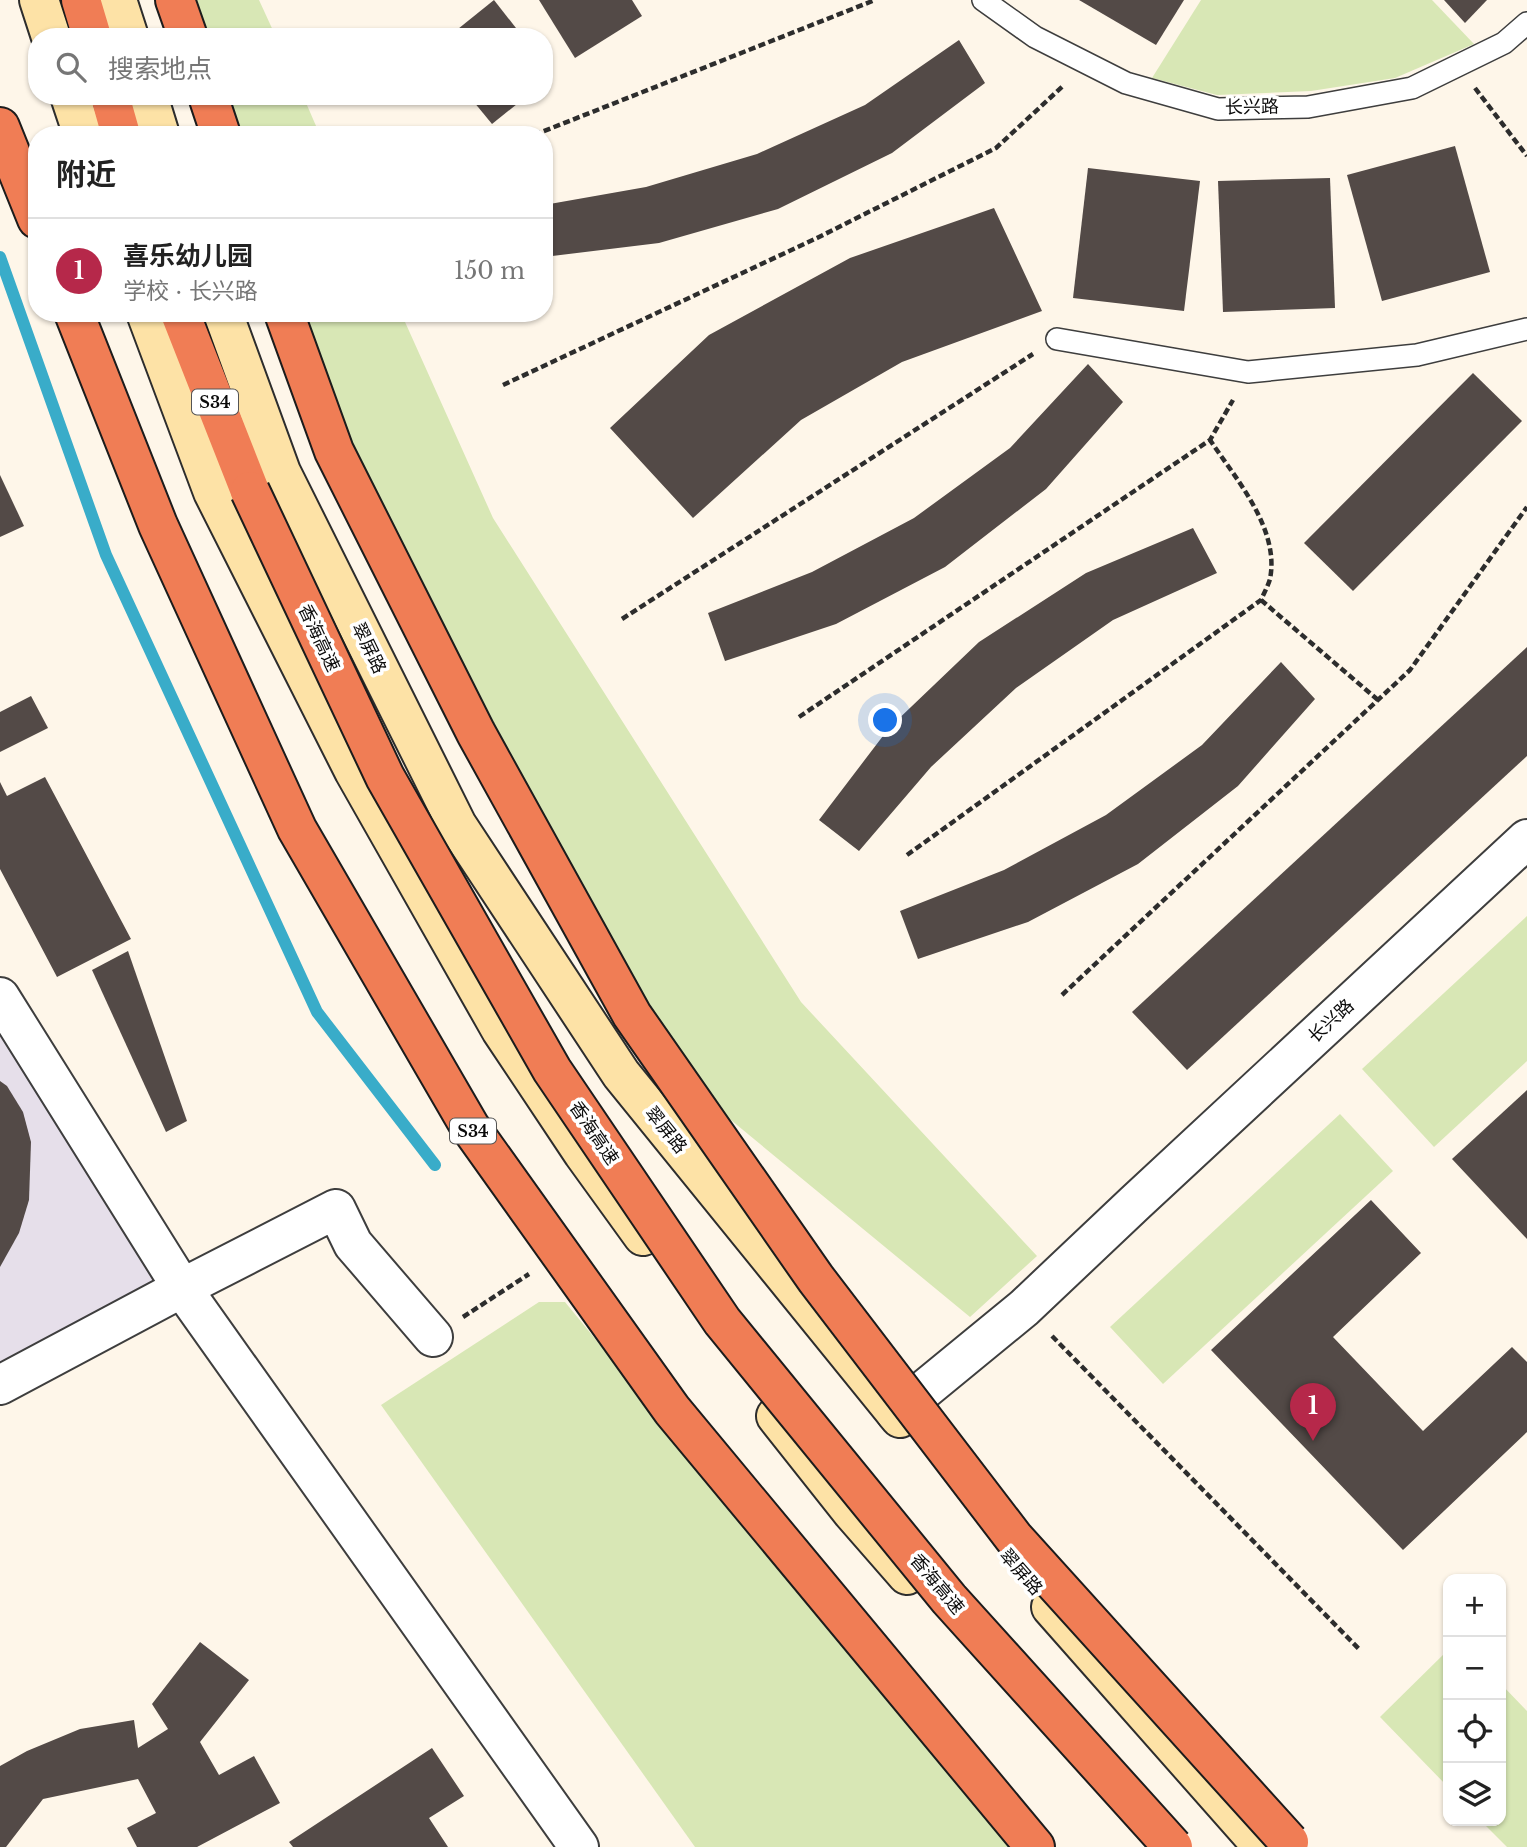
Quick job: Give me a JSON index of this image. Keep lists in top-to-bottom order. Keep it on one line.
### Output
{"streets":{"highway":["S34","香海高速"],"main road":["翠屏路"],"street":["长兴路"]},"crossings":[["长兴路","翠屏路"]],"page":{"search":"搜索地点","heading":"附近","list":[{"mark":"1","name":"喜乐幼儿园","note":"学校 · 长兴路","value":"150 m"}],"pins":"1","map_buttons":["+","−"]}}
